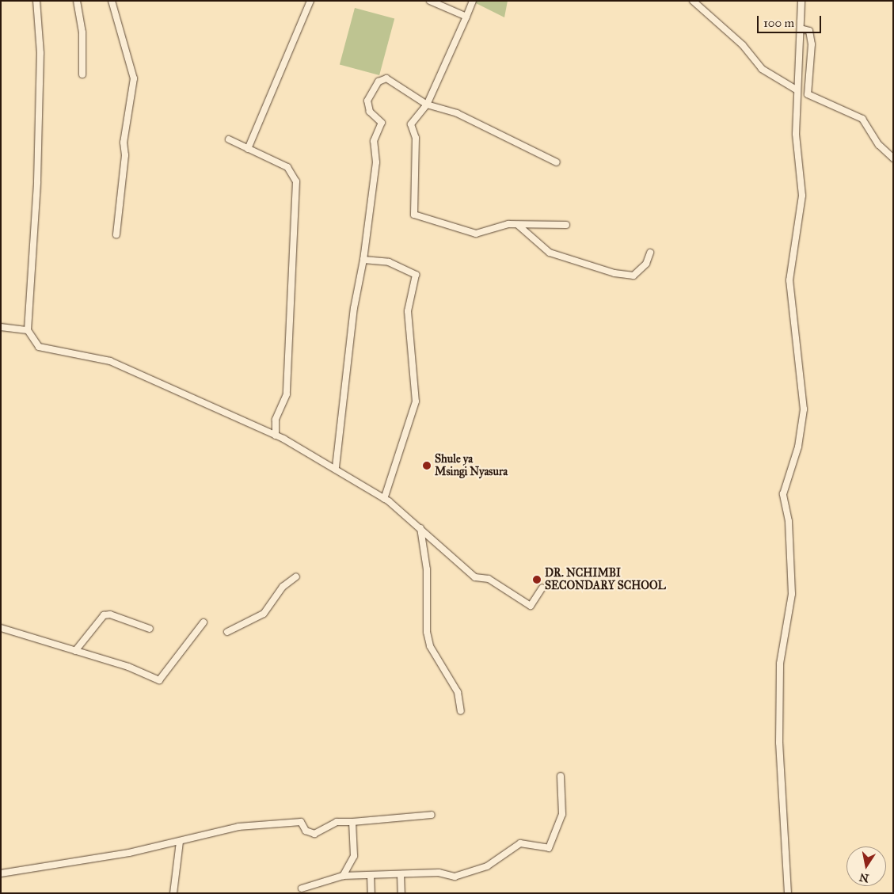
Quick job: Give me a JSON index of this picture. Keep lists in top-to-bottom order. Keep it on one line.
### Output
{"places":["Shule ya Msingi Nyasura","DR. NCHIMBI SECONDARY SCHOOL"],"scale_bar":"100 m","north":"bottom"}
